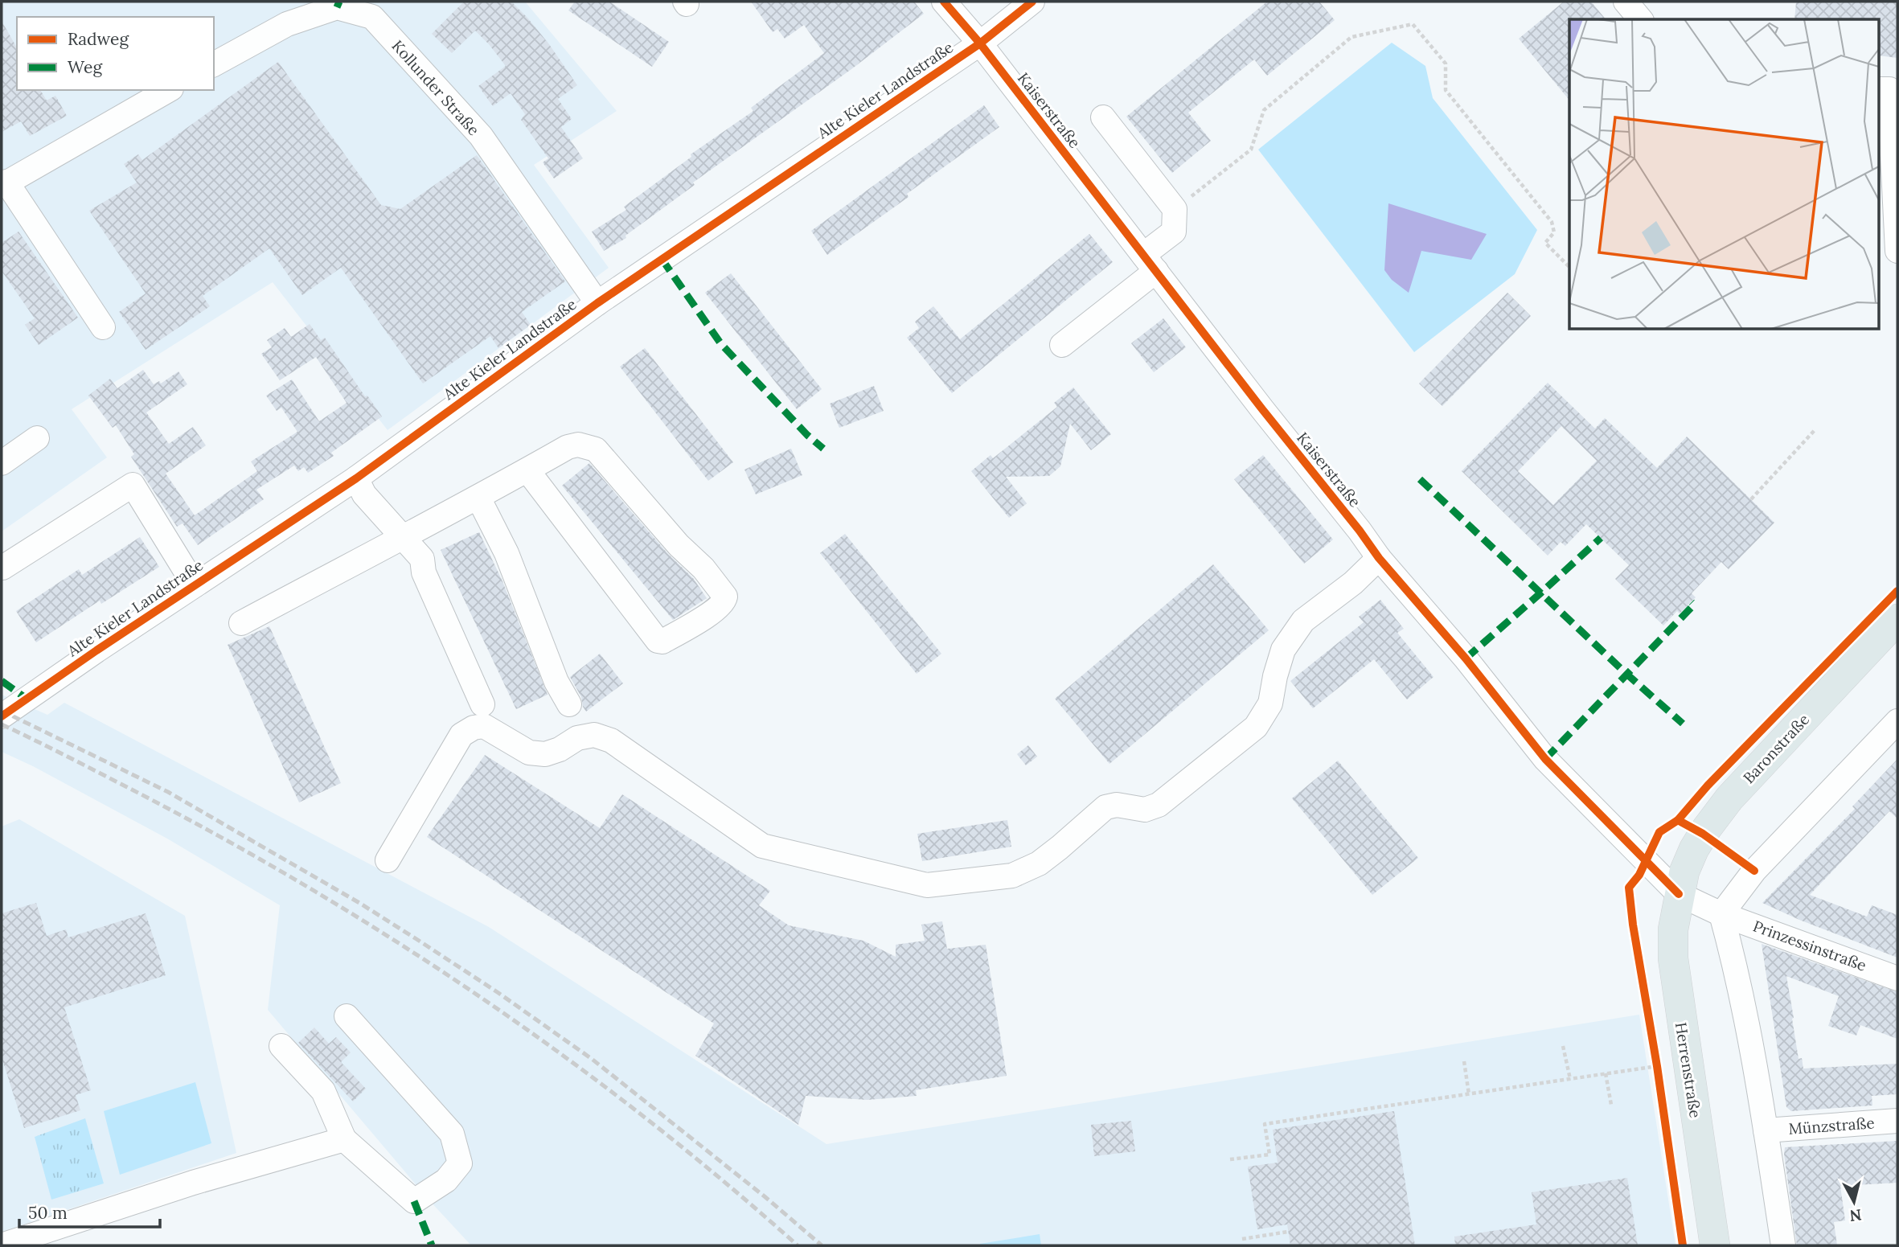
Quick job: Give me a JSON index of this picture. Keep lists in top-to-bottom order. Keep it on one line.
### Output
{"streets":{"main road":["Baronstraße","Herrenstraße"],"street":["Kollunder Straße","Alte Kieler Landstraße","Kaiserstraße","Prinzessinstraße","Münzstraße"]},"crossings":[["Kollunder Straße","Alte Kieler Landstraße"],["Alte Kieler Landstraße","Kaiserstraße"],["Kaiserstraße","Baronstraße"],["Kaiserstraße","Prinzessinstraße"],["Kaiserstraße","Herrenstraße"],["Baronstraße","Prinzessinstraße"],["Baronstraße","Herrenstraße"],["Prinzessinstraße","Herrenstraße"]],"legend":["Radweg","Weg"],"scale_bar":"50 m","north":"bottom"}
